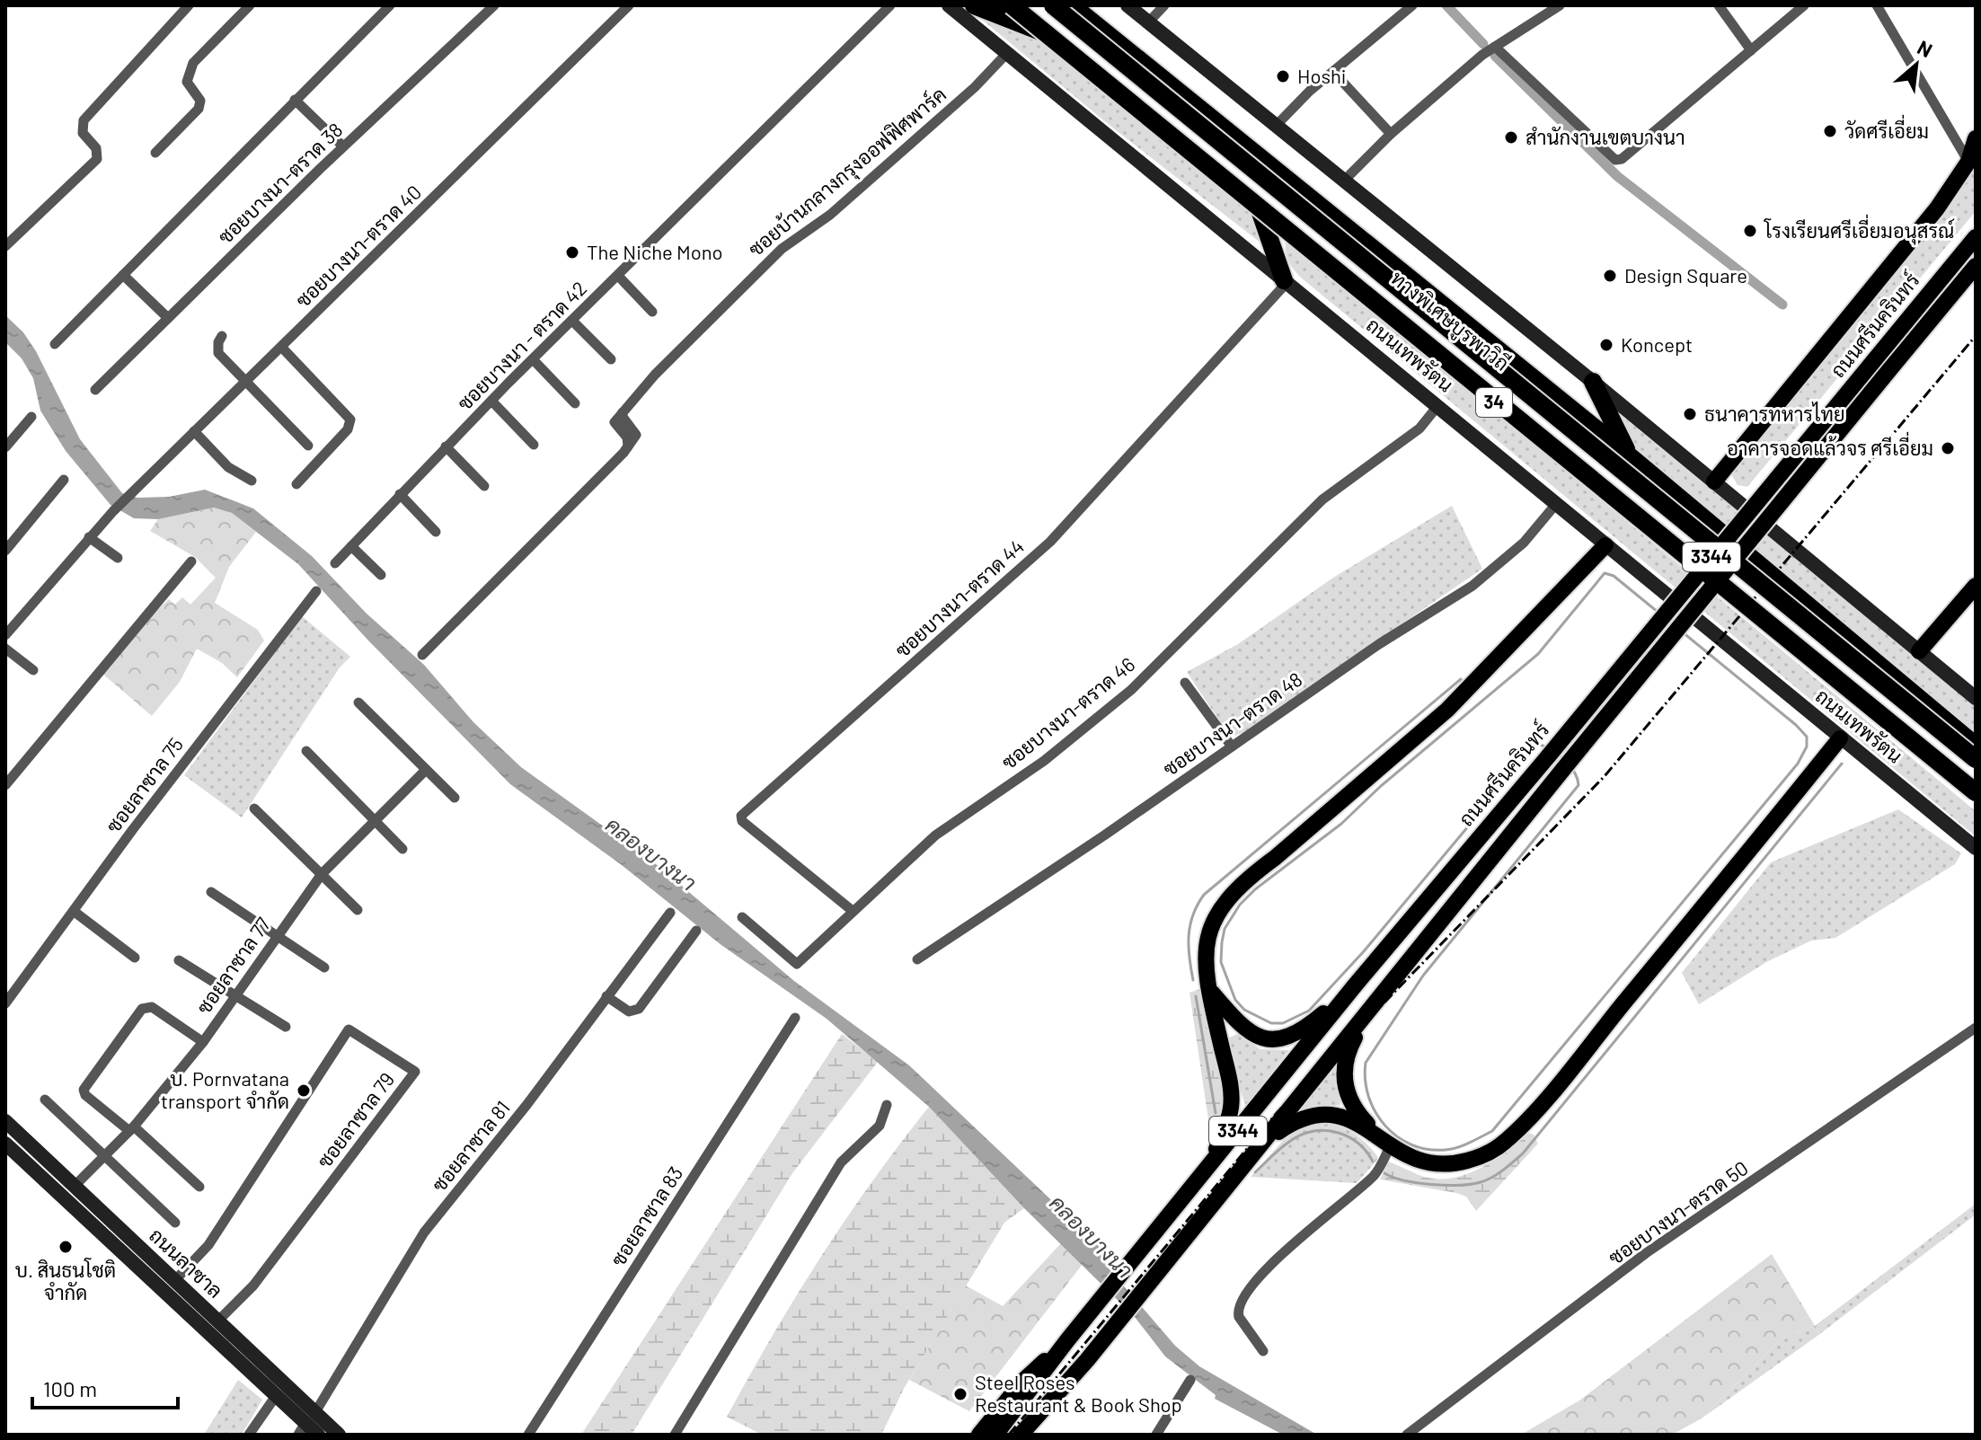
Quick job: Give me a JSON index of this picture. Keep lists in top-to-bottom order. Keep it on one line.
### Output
{"streets":{"highway":["ทางพิเศษบูรพาวิถี","ถนนเทพรัตน","34"],"main road":["ถนนศรีนครินทร์","3344","ถนนลาซาล"],"street":["ซอยบ้านกลางกรุงออฟฟิศพาร์ค","ซอยบางนา-ตราด 38","ซอยบางนา-ตราด 40","ซอยบางนา - ตราด 42","ซอยบางนา-ตราด 44","ซอยบางนา-ตราด 46","ซอยบางนา-ตราด 48","ซอยลาซาล 75","ซอยลาซาล 77","ซอยลาซาล 79","ซอยลาซาล 81","ซอยบางนา-ตราด 50","ซอยลาซาล 83"]},"crossings":[["ซอยบ้านกลางกรุงออฟฟิศพาร์ค","ถนนเทพรัตน"],["ถนนเทพรัตน","ซอยบางนา-ตราด 44"],["ถนนเทพรัตน","ซอยบางนา-ตราด 46"],["ถนนเทพรัตน","ซอยบางนา-ตราด 48"],["ซอยบางนา-ตราด 44","ซอยบางนา-ตราด 46"],["ซอยลาซาล 77","ถนนลาซาล"],["ซอยลาซาล 79","ถนนลาซาล"],["ซอยลาซาล 81","ถนนลาซาล"]],"water":["คลองบางนา"],"places":["Hoshi","วัดศรีเอี่ยม","สำนักงานเขตบางนา","โรงเรียนศรีเอี่ยมอนุสรณ์","The Niche Mono","Design Square","Koncept","ธนาคารทหารไทย","อาคารจอดแล้วจร ศรีเอี่ยม","บ. Pornvatana transport จำกัด","บ. สินธนโชติ จำกัด","Steel Roses Restaurant & Book Shop"],"scale_bar":"100 m","north":"top right"}
